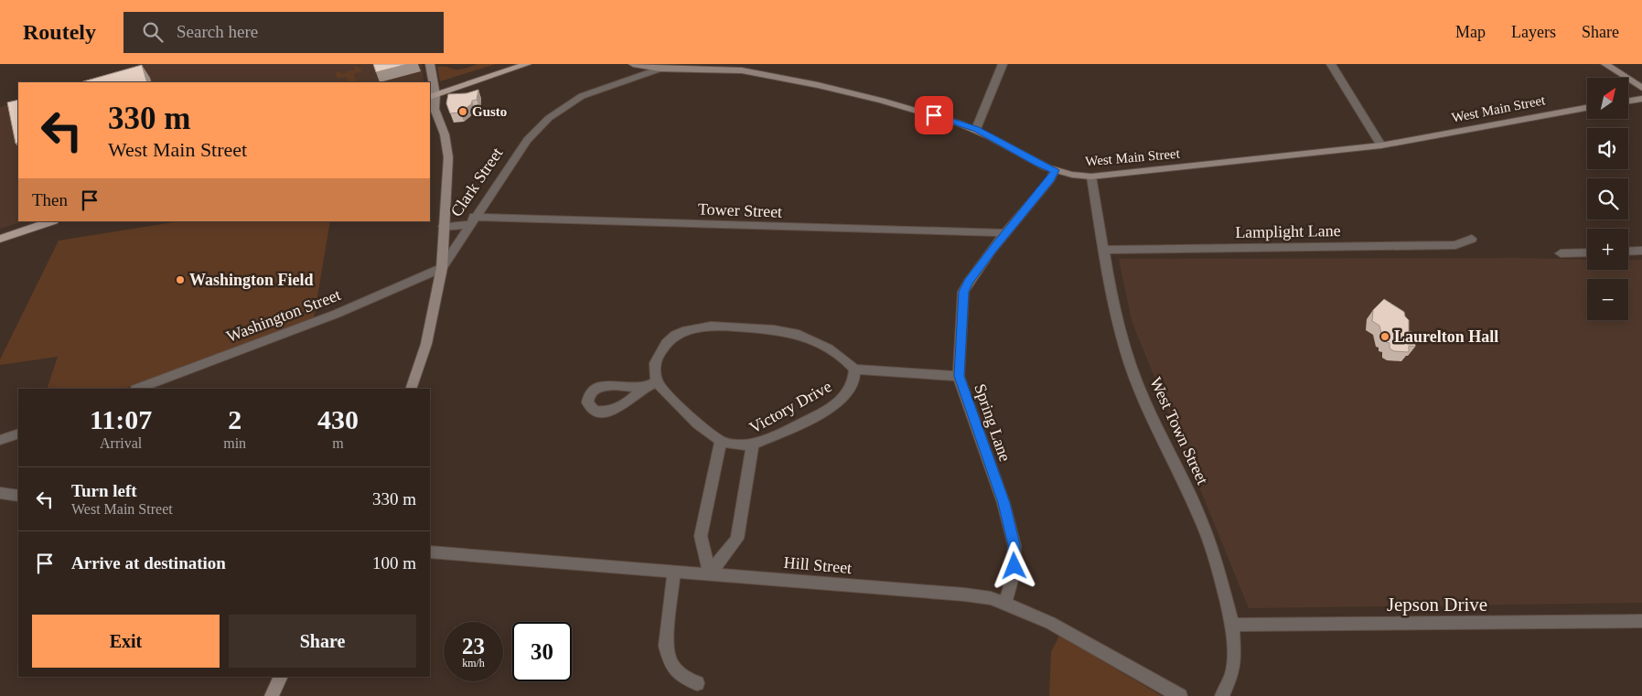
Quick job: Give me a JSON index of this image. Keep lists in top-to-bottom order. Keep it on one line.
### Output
{"streets":{"main road":["West Main Street","Clark Street"],"street":["Tower Street","Lamplight Lane","Washington Street","Victory Drive","Spring Lane","West Town Street","Hill Street","Jepson Drive"]},"crossings":[["West Main Street","Clark Street"],["West Main Street","Spring Lane"],["West Main Street","West Town Street"],["Clark Street","Tower Street"],["Clark Street","Washington Street"],["Tower Street","Spring Lane"],["Lamplight Lane","West Town Street"],["Victory Drive","Hill Street"],["Spring Lane","Hill Street"],["West Town Street","Jepson Drive"]],"places":["Gusto","Washington Field","Laurelton Hall"],"north":"top right","page":{"header":"Routely","search":"Search here","nav":["Map","Layers","Share"],"map_buttons":["+","−"],"turn":["330 m","West Main Street"],"then":"Then","eta":["11:07","Arrival","2","min","430","m"],"list":[{"name":"Turn left","note":"West Main Street","value":"330 m"},{"name":"Arrive at destination","value":"100 m"}],"buttons":["Exit","Share"],"speed":"23 km/h","limit":"30"}}
